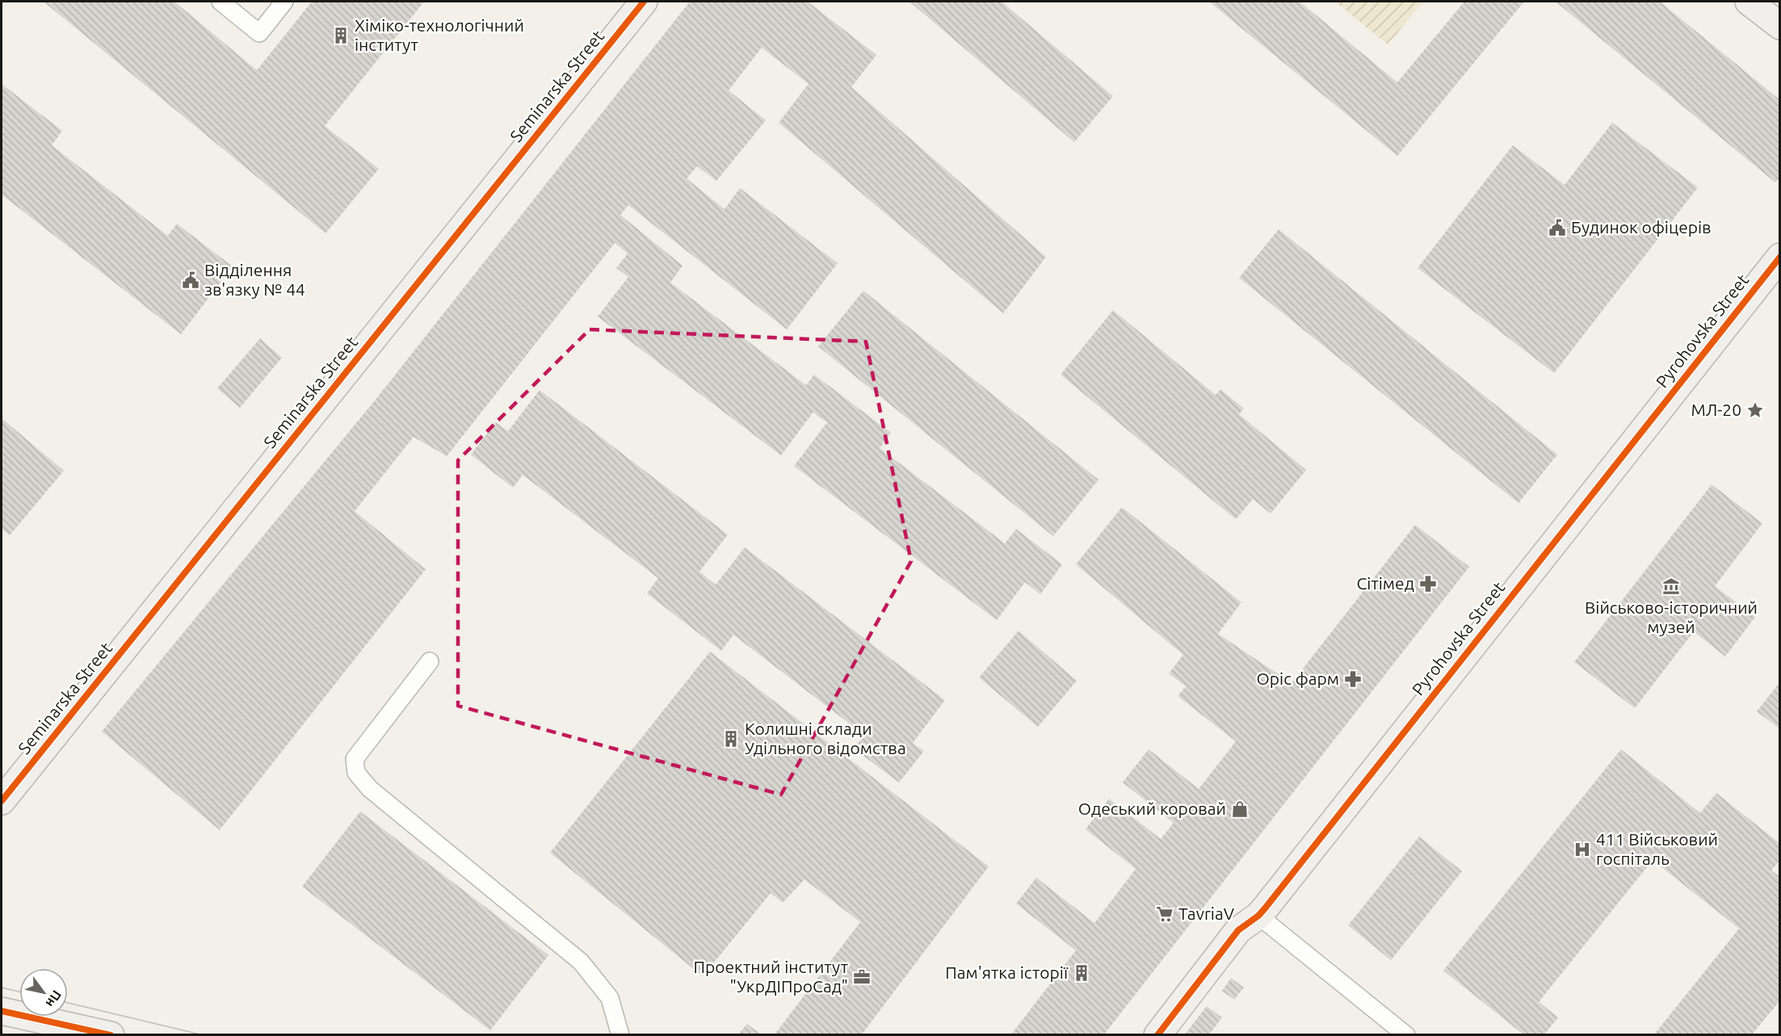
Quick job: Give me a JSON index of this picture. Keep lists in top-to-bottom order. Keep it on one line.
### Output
{"streets":{"street":["Seminarska Street","Pyrohovska Street"]},"places":{"building":["Хіміко-технологічний інститут","Колишні склади Удільного відомства","Пам'ятка історії"],"public building":["Будинок офіцерів","Відділення зв'язку № 44"],"place":["МЛ-20"],"pharmacy":["Сітімед","Оріс фарм"],"museum":["Військово-історичний музей"],"shop":["Одеський коровай"],"hospital":["411 Військовий госпіталь"],"supermarket":["TavriaV"],"office":["Проектний інститут \"УкрДІПроСад\""]},"north":"bottom right"}
